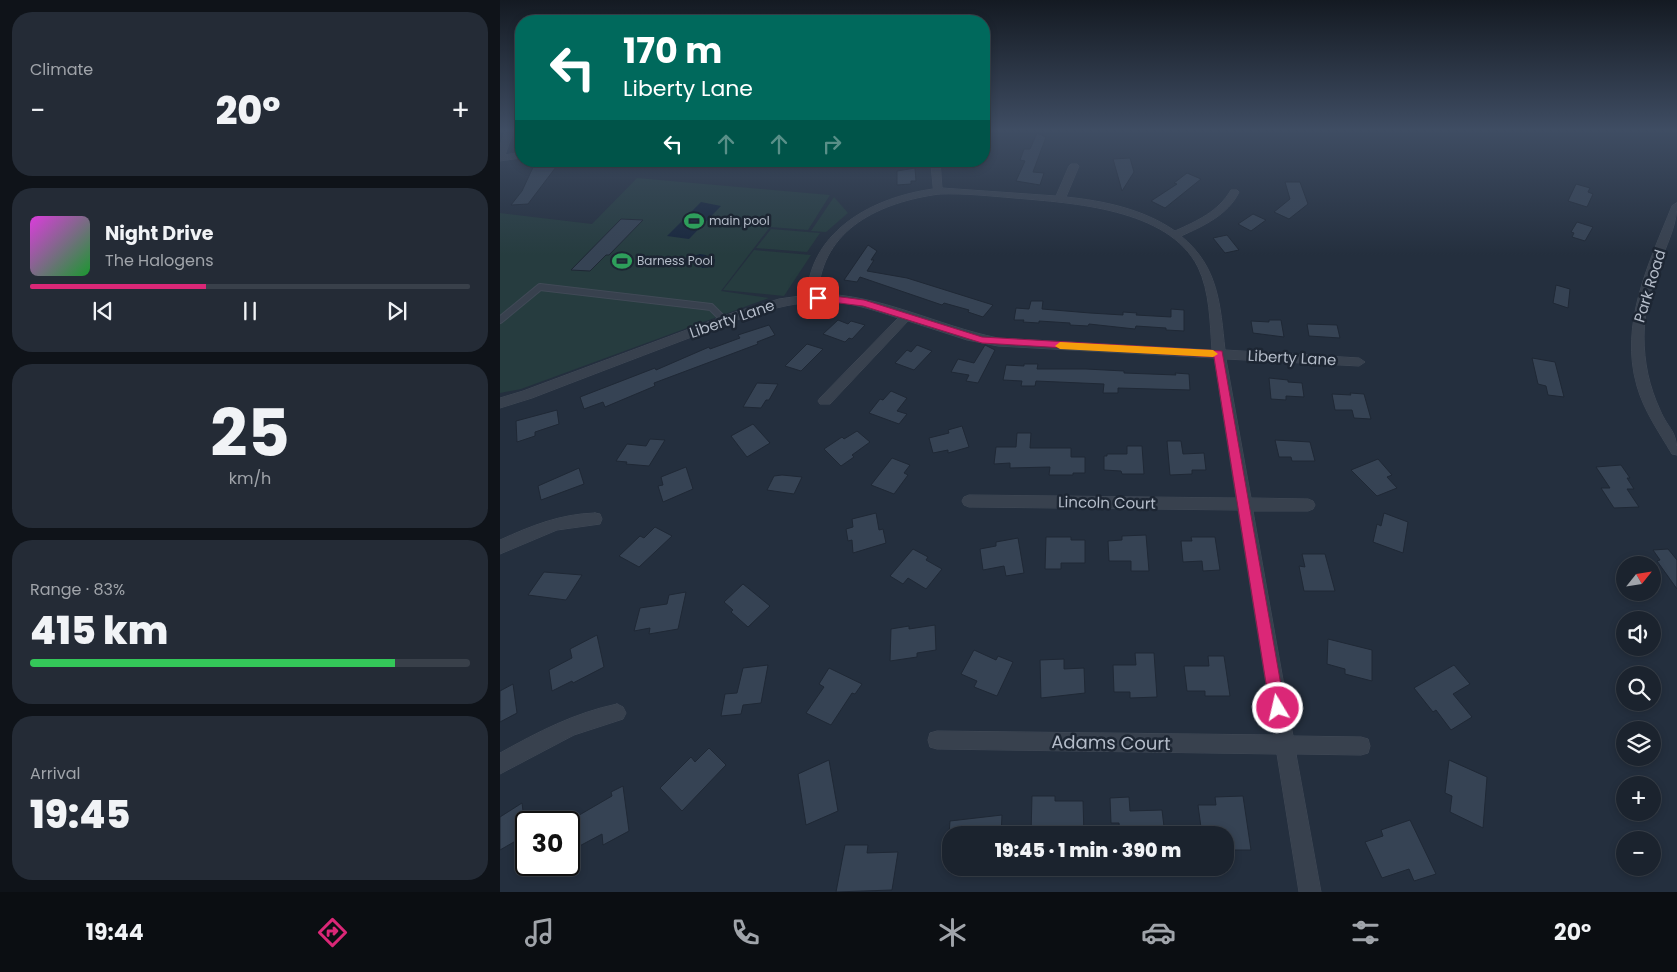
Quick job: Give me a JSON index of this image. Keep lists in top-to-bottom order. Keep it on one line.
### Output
{"streets":{"street":["Park Road","Liberty Lane","Lincoln Court","Adams Court"]},"places":{"sports":["main pool","Barness Pool"]},"north":"top right","page":{"tile":["Climate",["25","km/h"],["Range · 83%","415 km"],["Arrival","19:45"]],"turn":["170 m","Liberty Lane"],"heat":["−","20°","+"],"song":["Night Drive","The Halogens"],"map_buttons":["+","−"],"limit":"30","trip":"19:45 · 1 min · 390 m","tabs":["19:44","20°"]}}
